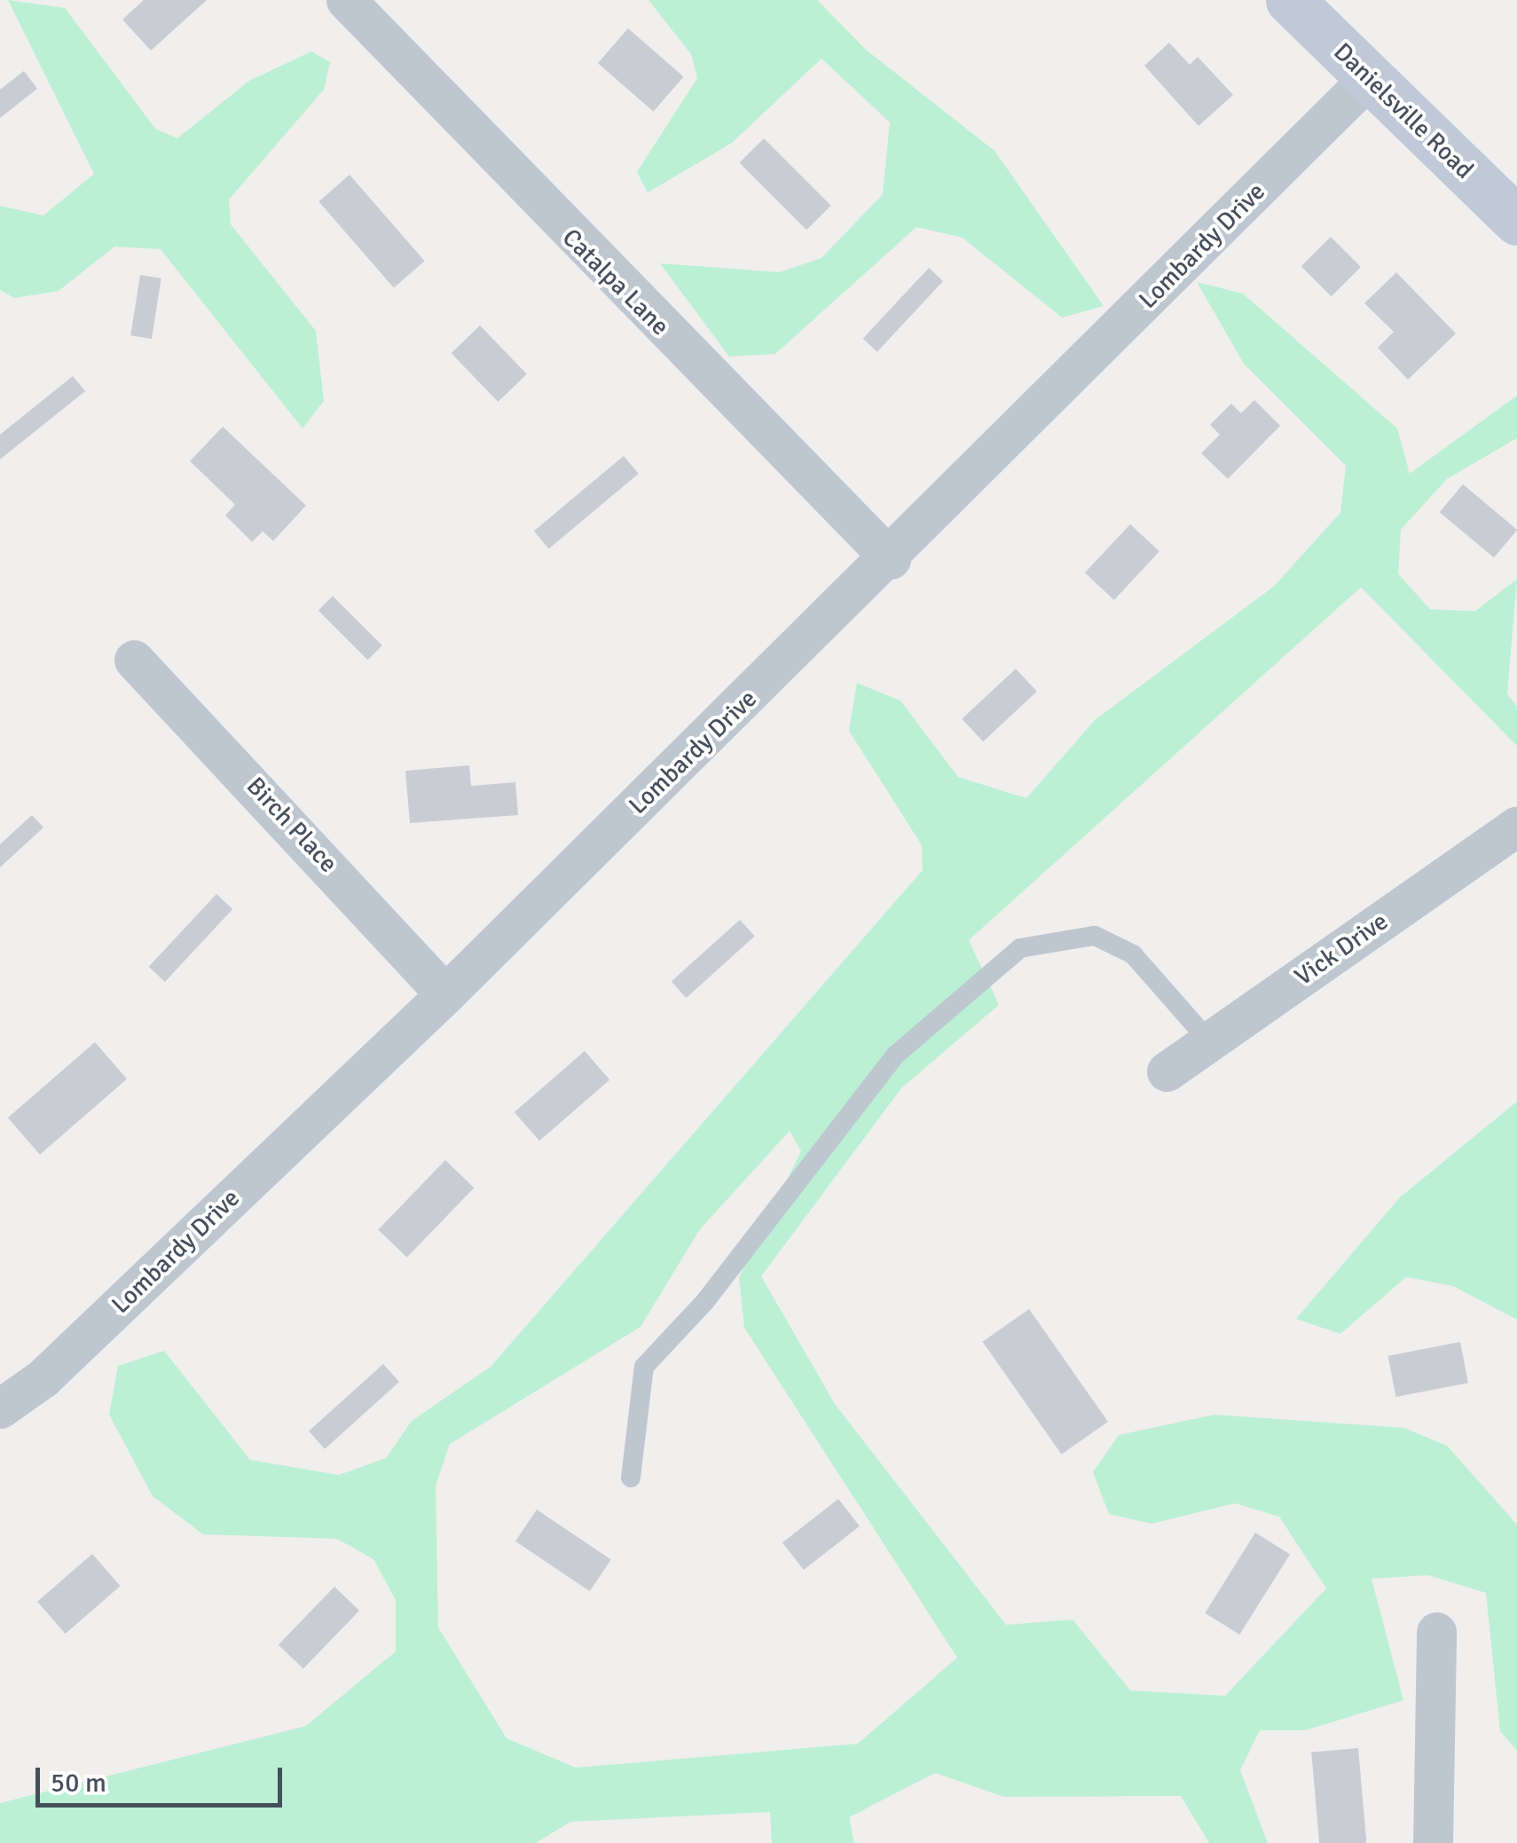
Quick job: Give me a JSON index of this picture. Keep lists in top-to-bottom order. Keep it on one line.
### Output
{"streets":{"main road":["Danielsville Road"],"street":["Lombardy Drive","Catalpa Lane","Birch Place","Vick Drive"]},"crossings":[["Danielsville Road","Lombardy Drive"],["Lombardy Drive","Catalpa Lane"],["Lombardy Drive","Birch Place"]],"scale_bar":"50 m"}
